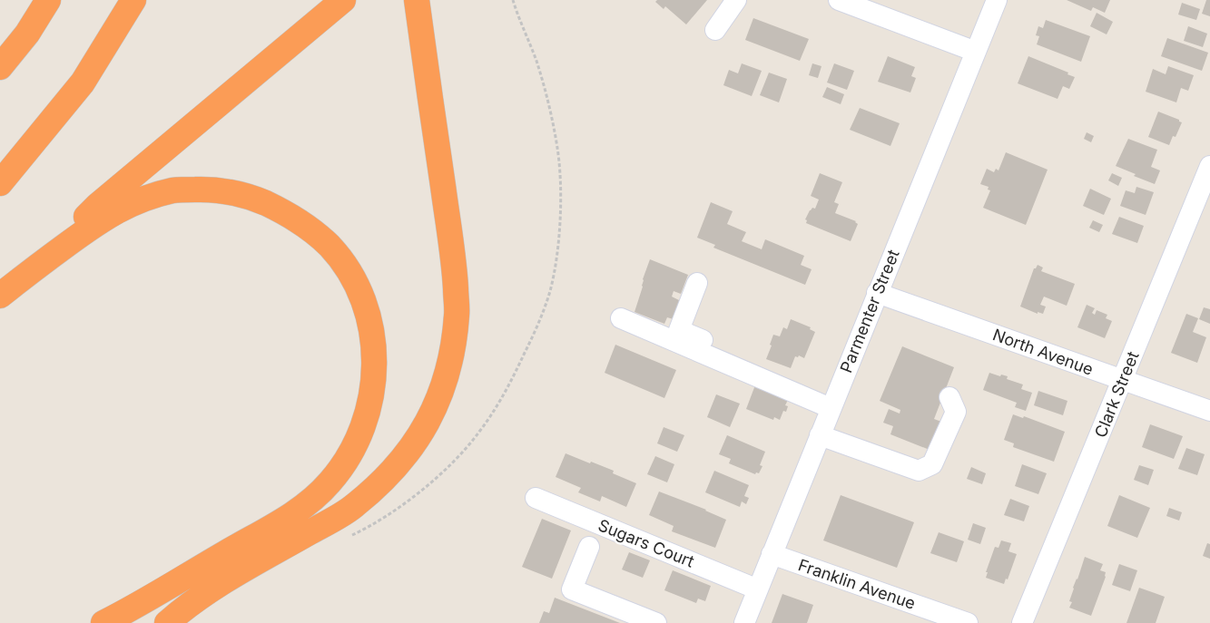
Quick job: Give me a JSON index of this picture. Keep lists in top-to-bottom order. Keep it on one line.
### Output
{"streets":{"street":["Parmenter Street","North Avenue","Clark Street","Sugars Court","Franklin Avenue"]},"crossings":[["Parmenter Street","North Avenue"],["Parmenter Street","Sugars Court"],["Parmenter Street","Franklin Avenue"],["North Avenue","Clark Street"]]}
